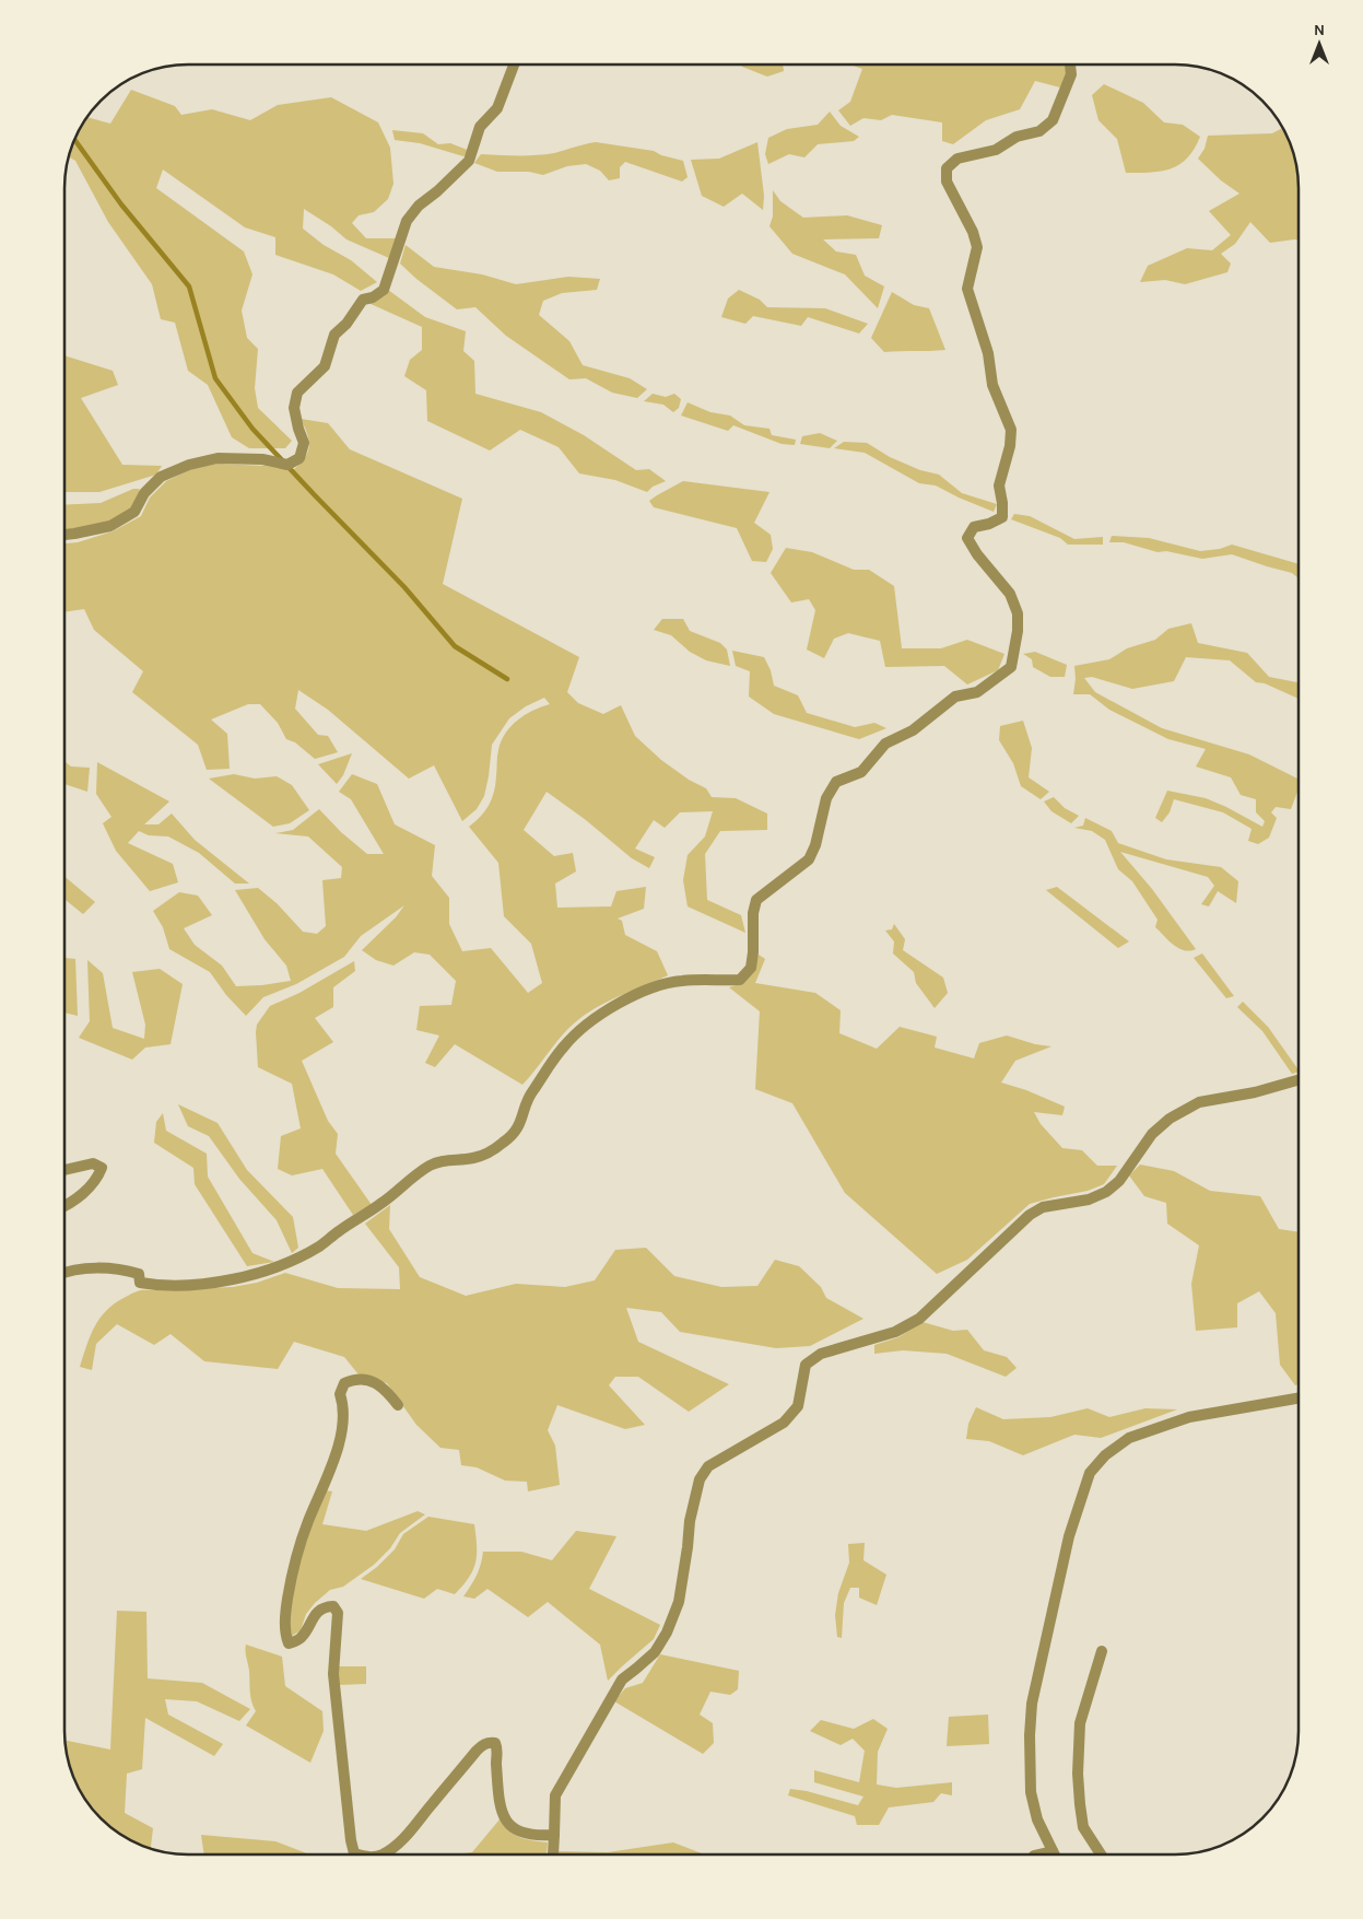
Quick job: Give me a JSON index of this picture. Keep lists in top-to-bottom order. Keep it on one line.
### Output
{"north":"top"}
